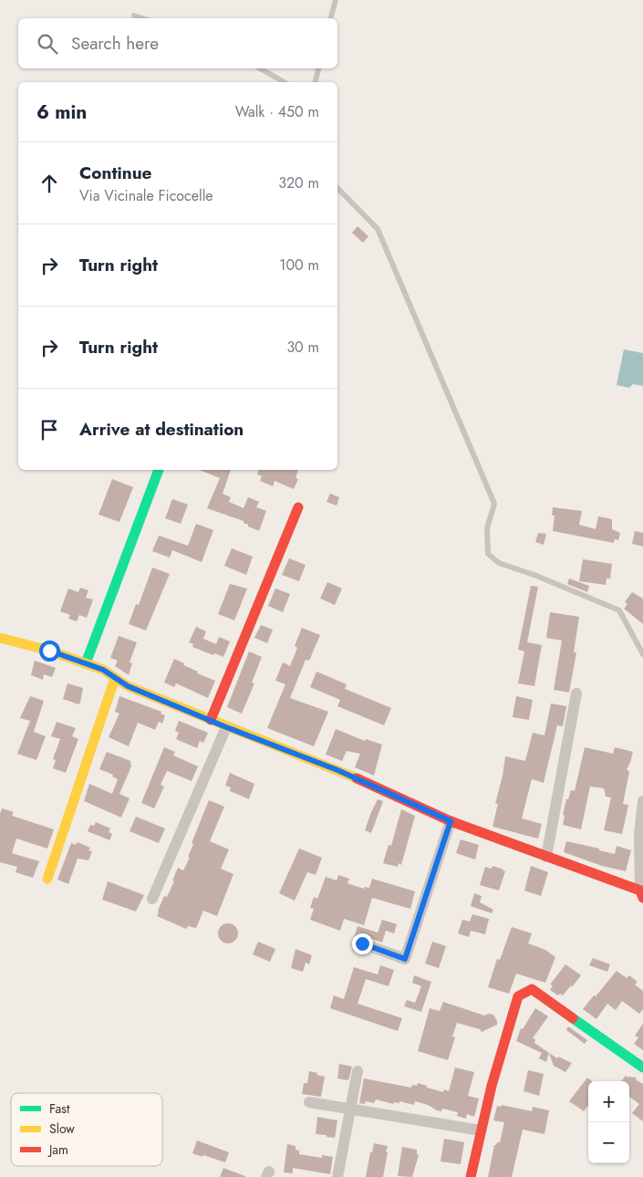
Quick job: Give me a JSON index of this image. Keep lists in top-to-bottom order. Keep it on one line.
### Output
{"legend":["Fast","Slow","Jam"],"page":{"search":"Search here","heading":["6 min","Walk · 450 m"],"list":[["Continue","Via Vicinale Ficocelle","320 m"],["Turn right","100 m"],["Turn right","30 m"],"Arrive at destination"],"map_buttons":["+","−"]}}
